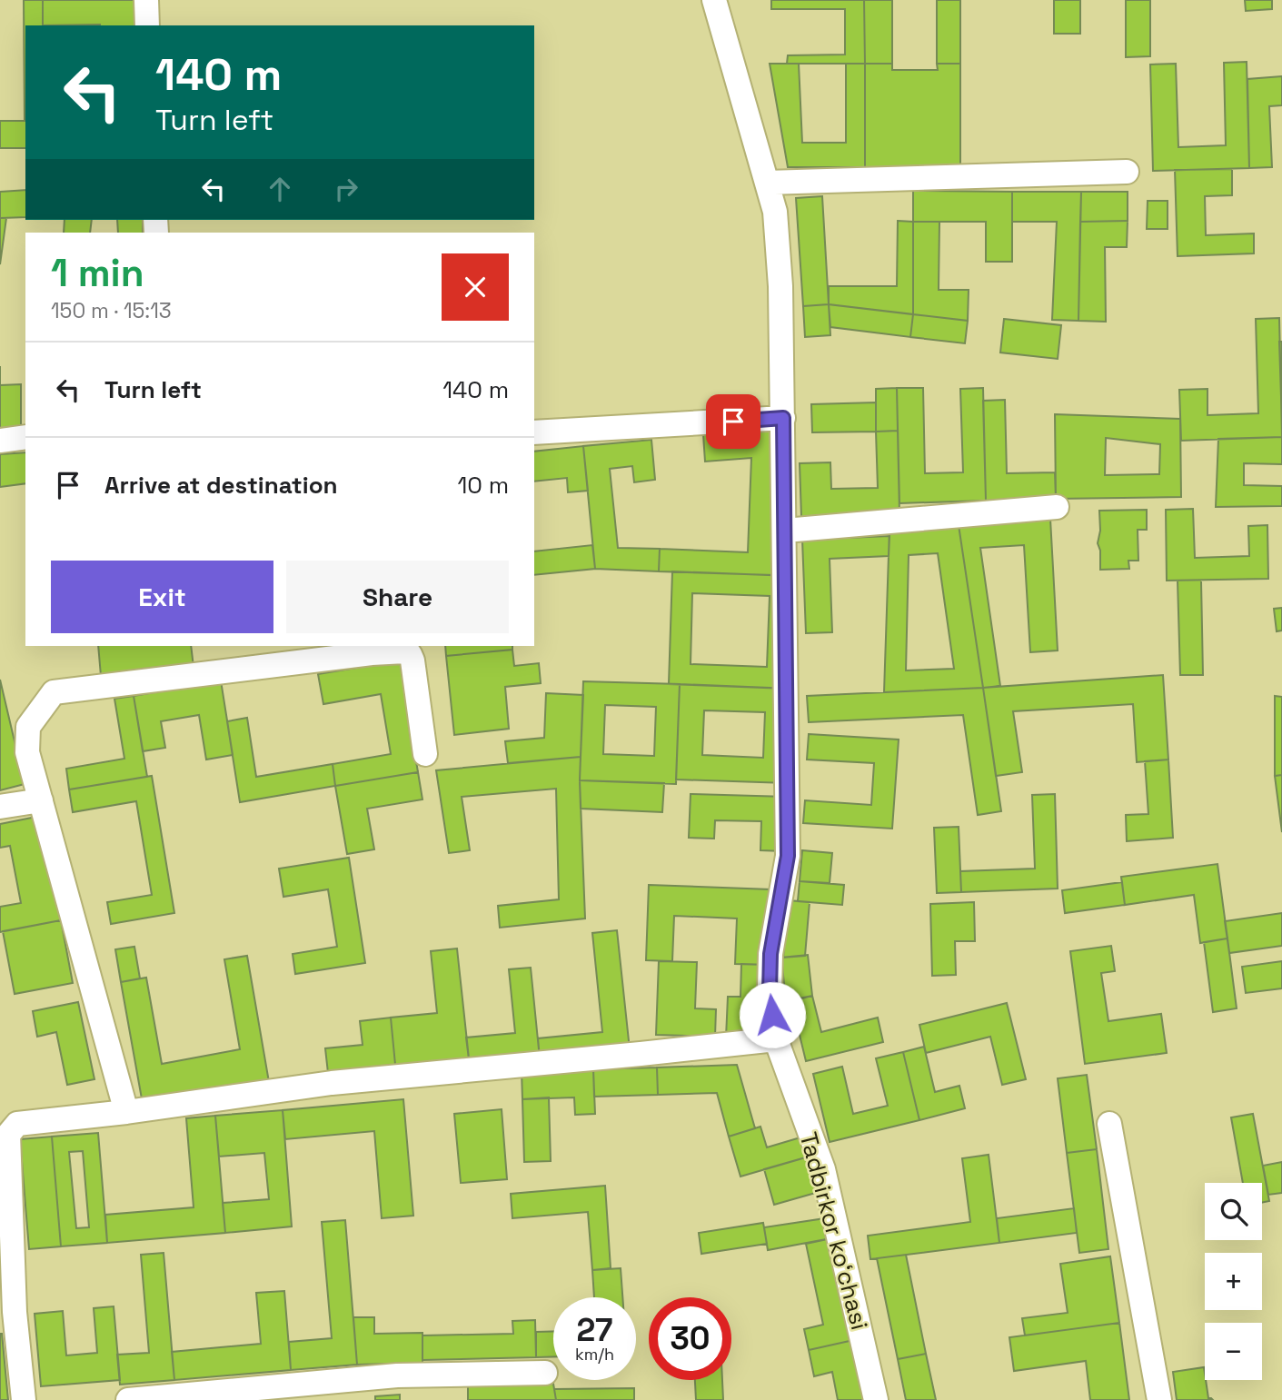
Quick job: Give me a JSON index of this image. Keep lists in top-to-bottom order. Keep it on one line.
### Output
{"streets":{"street":["Tadbirkor koʻchasi"]},"page":{"turn":["140 m","Turn left"],"heading":["1 min","150 m · 15:13"],"list":[{"name":"Turn left","value":"140 m"},{"name":"Arrive at destination","value":"10 m"}],"buttons":["Exit","Share"],"map_buttons":["+","−"],"speed":"27 km/h","limit":"30"}}
